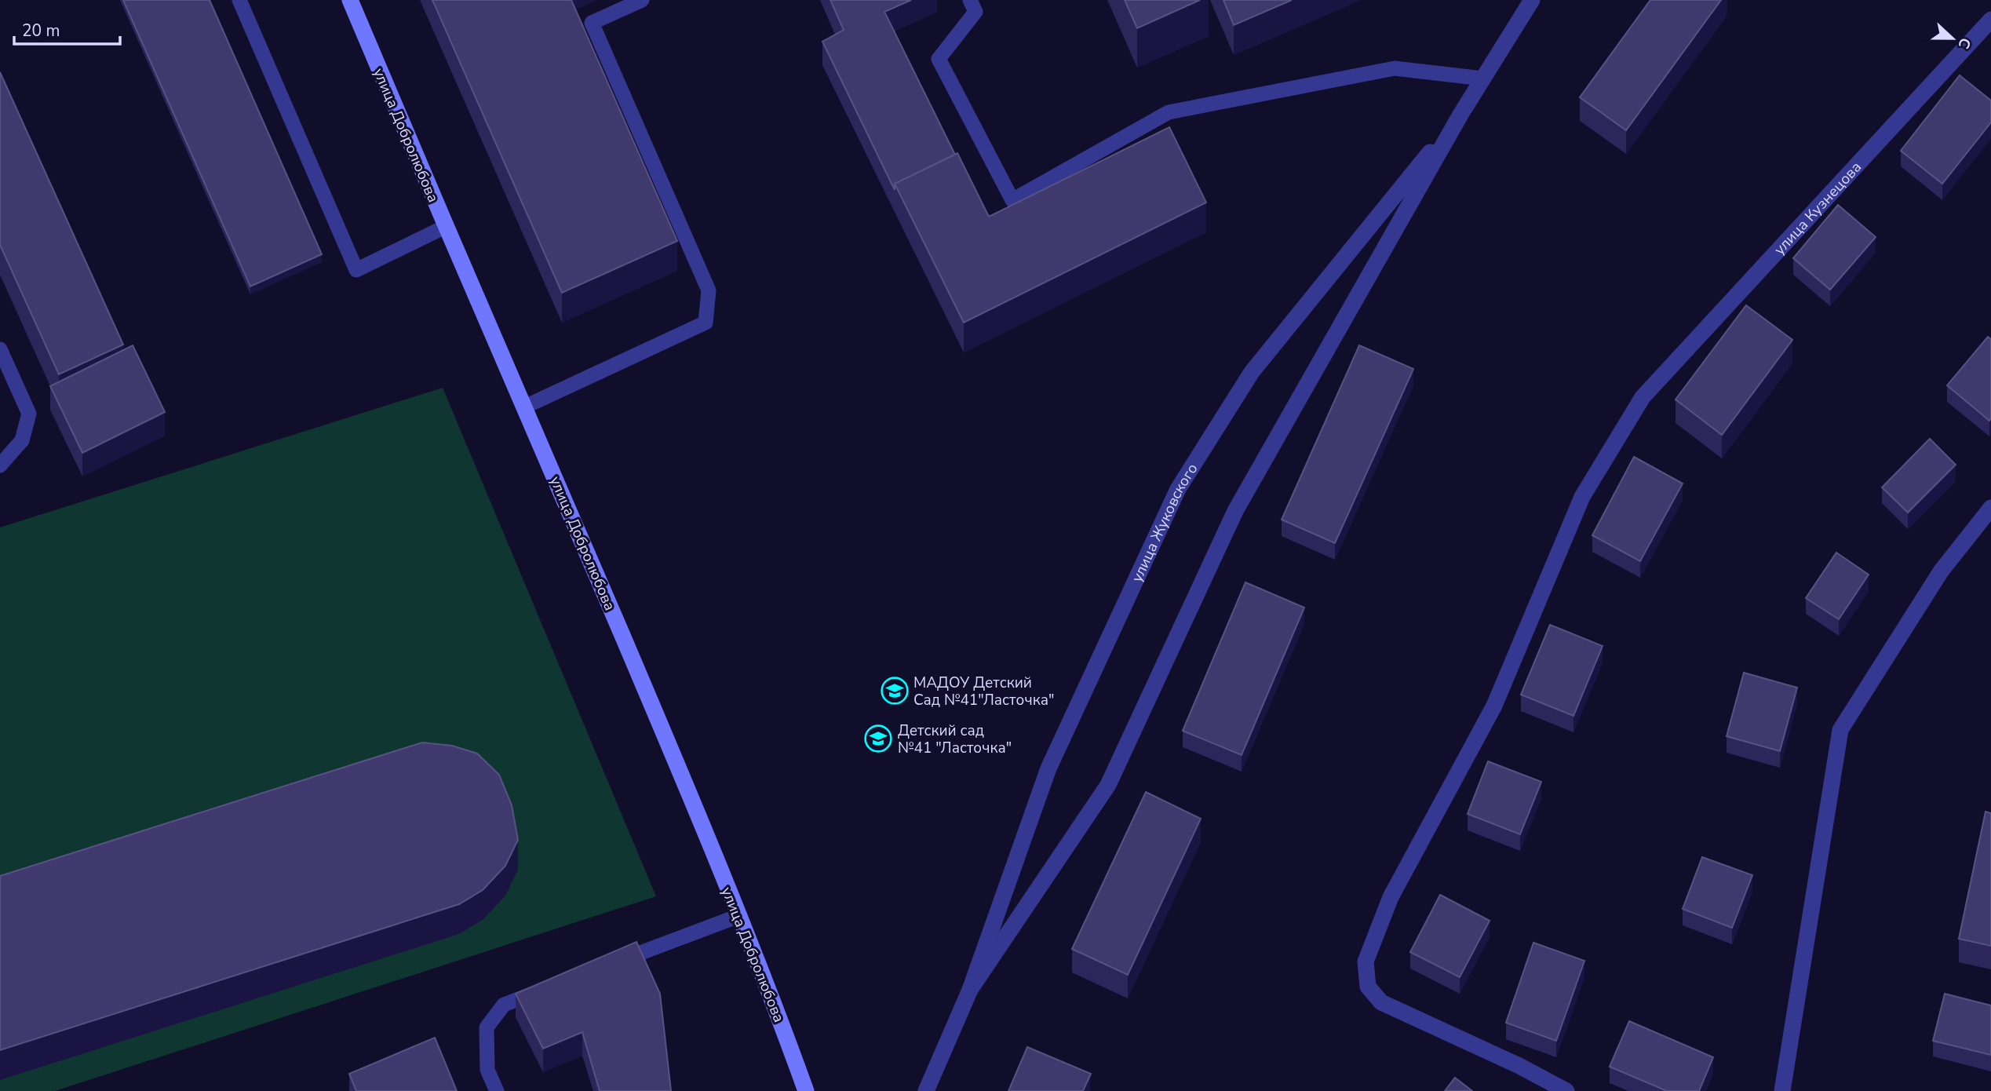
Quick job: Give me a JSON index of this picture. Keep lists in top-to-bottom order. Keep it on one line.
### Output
{"streets":{"street":["улица Добролюбова","улица Кузнецова","улица Жуковского"]},"places":{"school or university":["МАДОУ Детский Сад №41\"Ласточка\"","Детский сад №41 \"Ласточка\""]},"scale_bar":"20 m","north":"right"}
